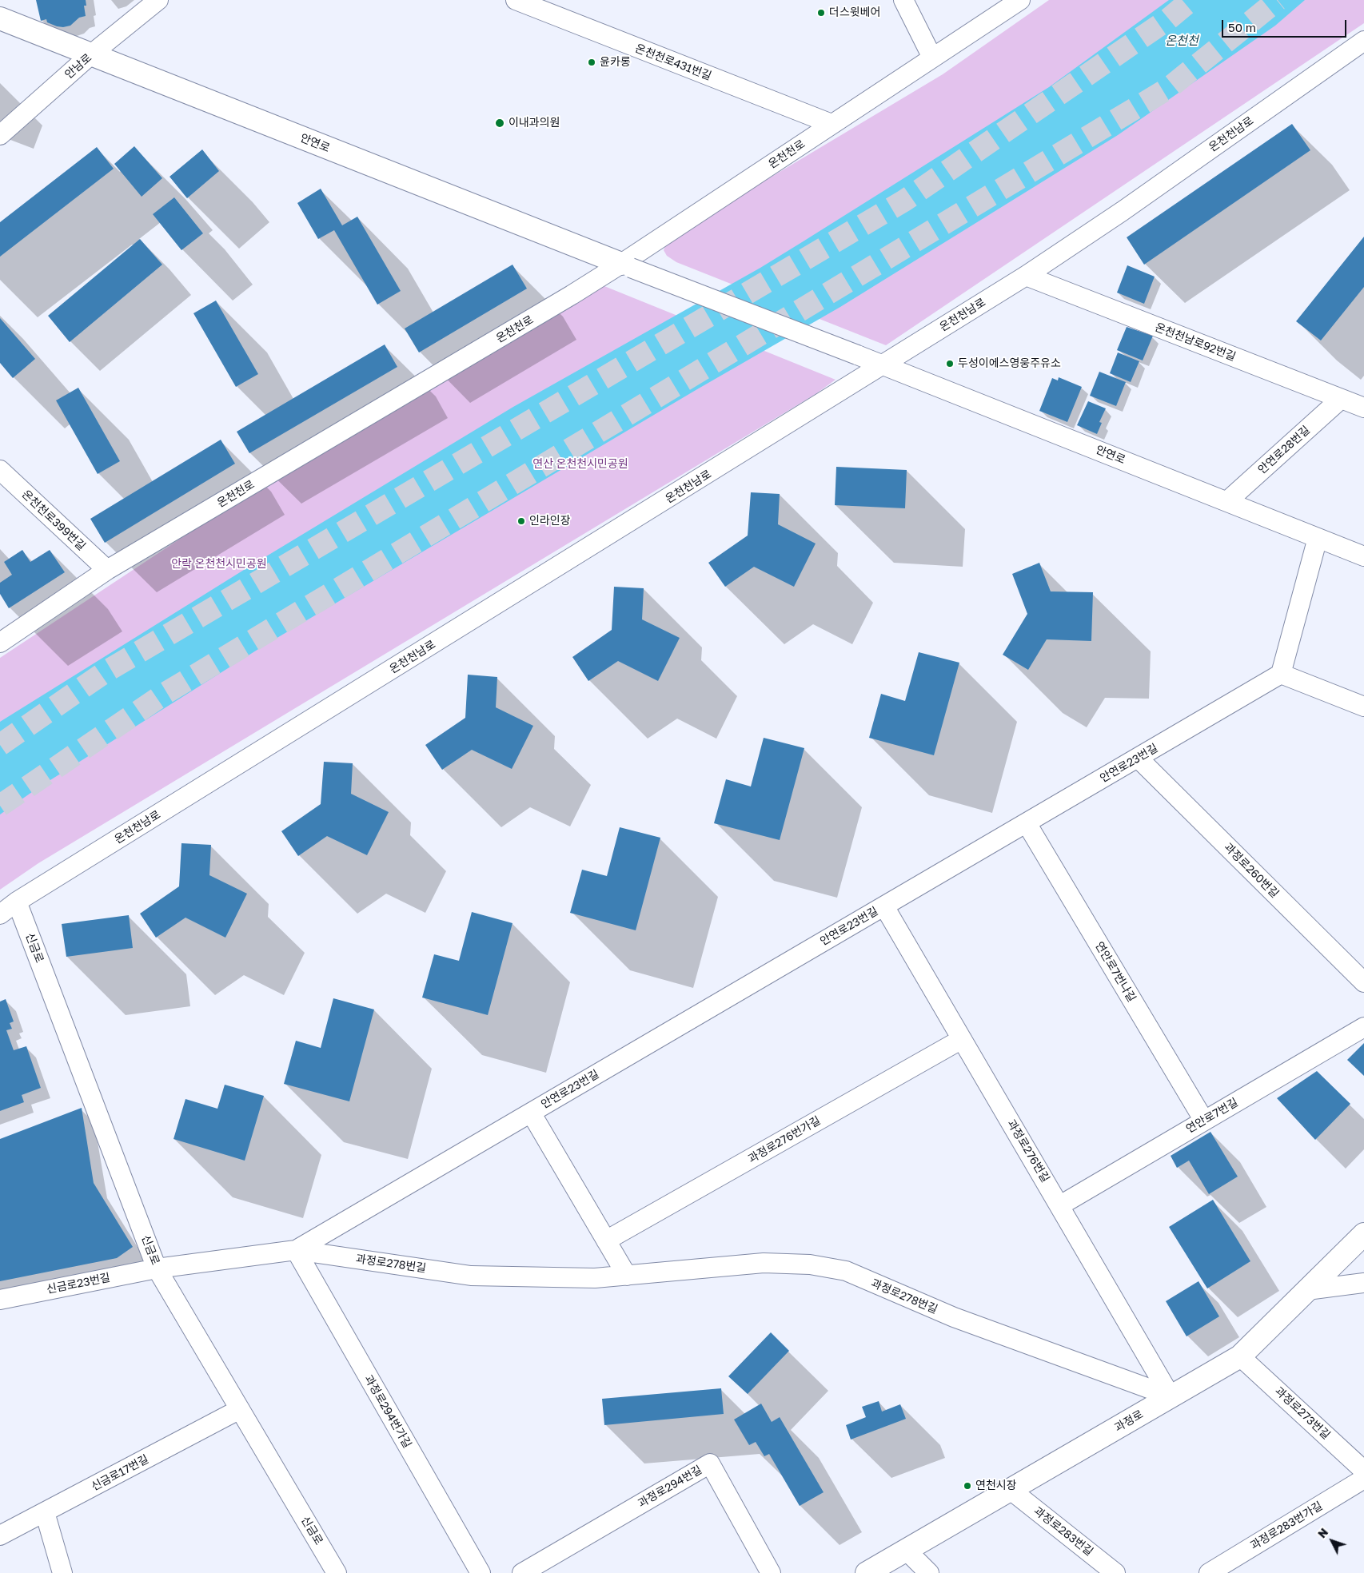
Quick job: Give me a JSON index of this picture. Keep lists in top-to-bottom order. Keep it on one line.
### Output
{"streets":{"main road":["안연로","과정로"],"street":["온천천로431번길","안남로","온천천남로","온천천로","온천천남로92번길","안연로28번길","온천천로399번길","안연로23번길","과정로260번길","신금로","연안로7번나길","연안로7번길","과정로276번가길","과정로276번길","과정로278번길","신금로23번길","과정로294번가길","과정로273번길","신금로17번길","과정로294번길","과정로283번가길","과정로283번길"]},"crossings":[["온천천로431번길","온천천로"],["안남로","안연로"],["온천천남로","안연로"],["온천천남로","온천천남로92번길"],["온천천남로","신금로"],["안연로","온천천로"],["안연로","안연로28번길"],["온천천로","온천천로399번길"],["온천천남로92번길","안연로28번길"],["안연로23번길","과정로260번길"],["안연로23번길","연안로7번나길"],["안연로23번길","과정로276번길"],["안연로23번길","과정로278번길"],["안연로23번길","과정로294번가길"],["신금로","과정로278번길"],["신금로","신금로23번길"],["신금로","신금로17번길"],["연안로7번나길","연안로7번길"],["연안로7번길","과정로276번길"],["과정로276번가길","과정로276번길"],["과정로276번길","과정로278번길"],["과정로276번길","과정로"],["과정로278번길","신금로23번길"],["과정로278번길","과정로294번가길"],["과정로278번길","과정로"],["과정로273번길","과정로"],["과정로","과정로283번길"]],"water":["온천천"],"parks":["연산 온천천시민공원","안락 온천천시민공원"],"places":["더스윗베어","윤카롱","이내과의원","두성이에스영웅주유소","인라인장","연천시장"],"scale_bar":"50 m","north":"top left"}
